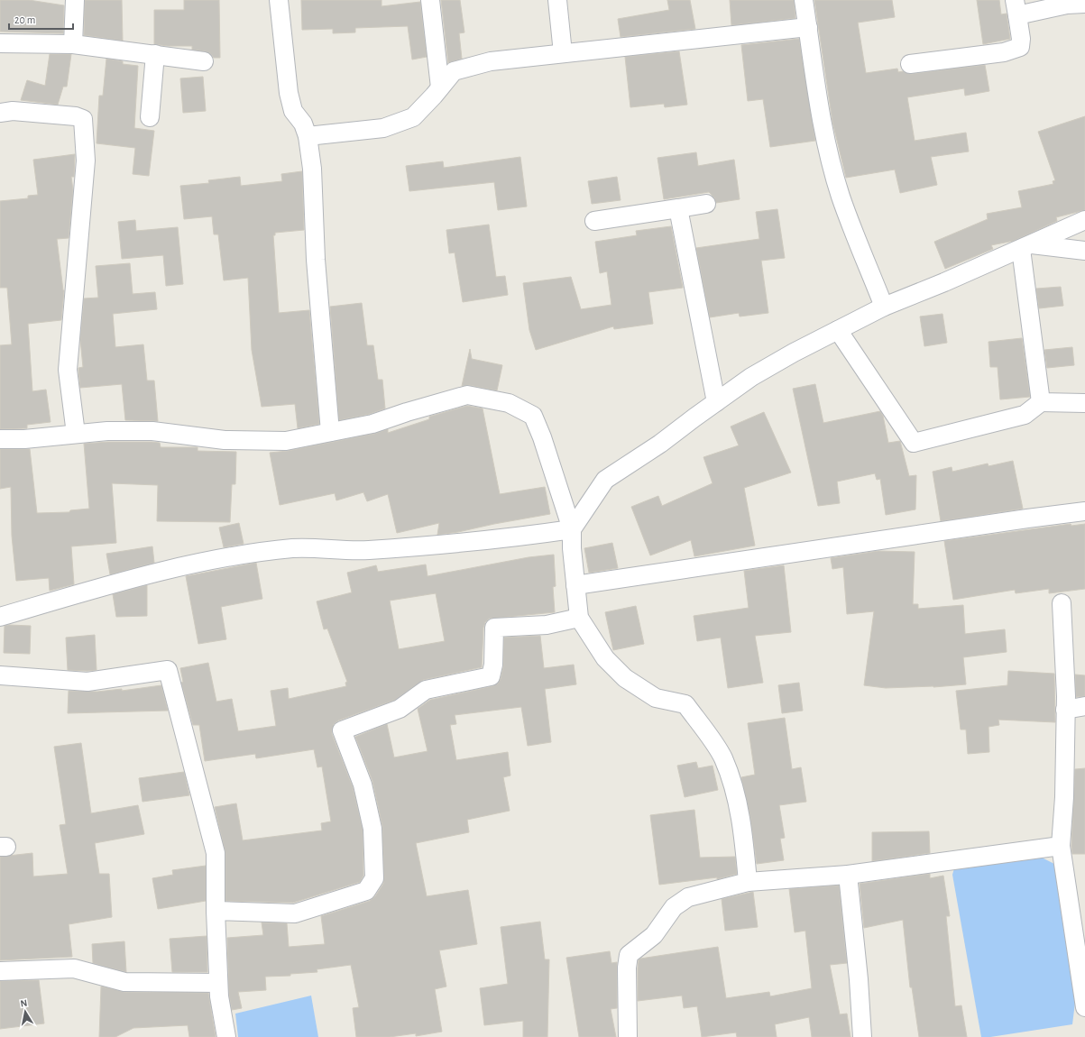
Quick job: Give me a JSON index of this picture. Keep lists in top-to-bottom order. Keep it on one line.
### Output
{"scale_bar":"20 m","north":"top"}
